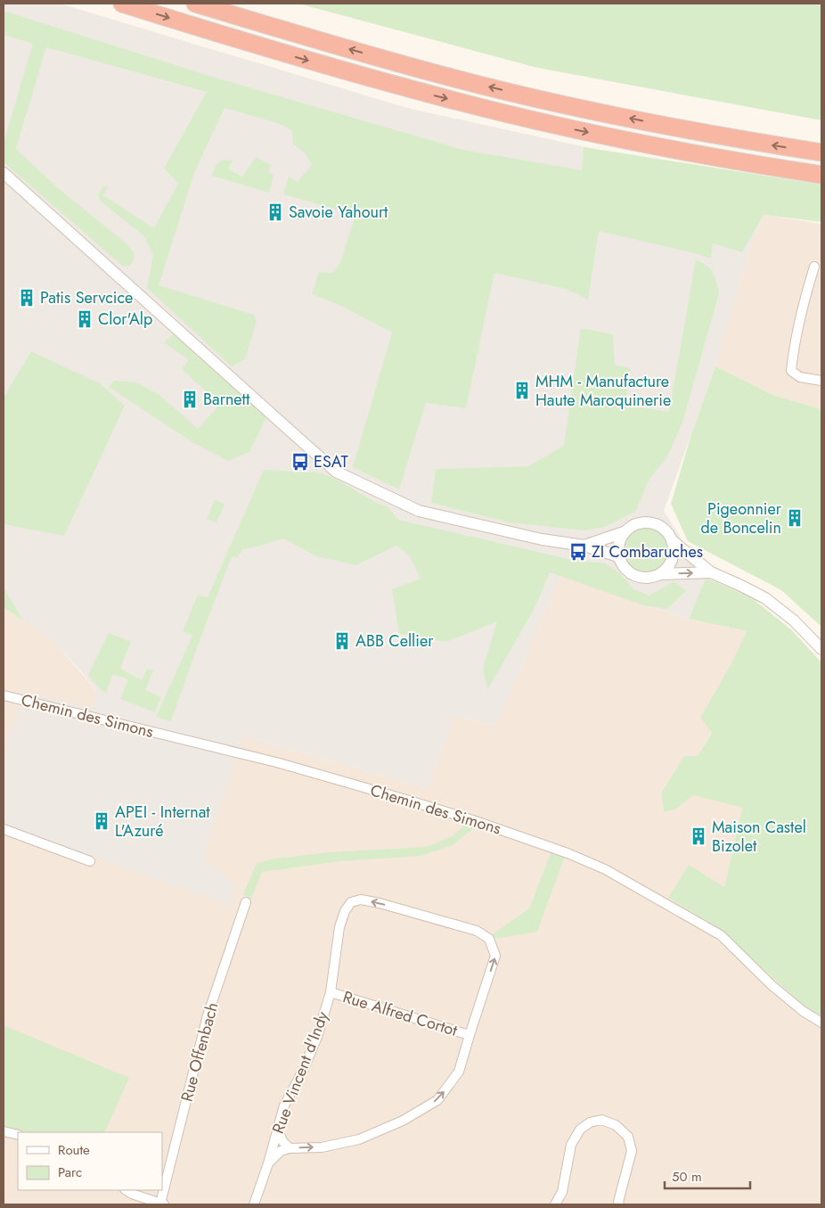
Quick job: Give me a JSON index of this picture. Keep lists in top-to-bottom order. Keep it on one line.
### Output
{"streets":{"street":["Chemin des Simons","Rue Alfred Cortot","Rue Offenbach","Rue Vincent d'Indy"]},"crossings":[["Rue Alfred Cortot","Rue Vincent d'Indy"]],"places":{"building":["Savoie Yahourt","Patis Servcice","Clor'Alp","MHM - Manufacture Haute Maroquinerie","Barnett","Pigeonnier de Boncelin","ABB Cellier","APEI - Internat L'Azuré","Maison Castel Bizolet"],"bus stop":["ESAT","ZI Combaruches"]},"legend":["Route","Parc"],"scale_bar":"50 m"}
